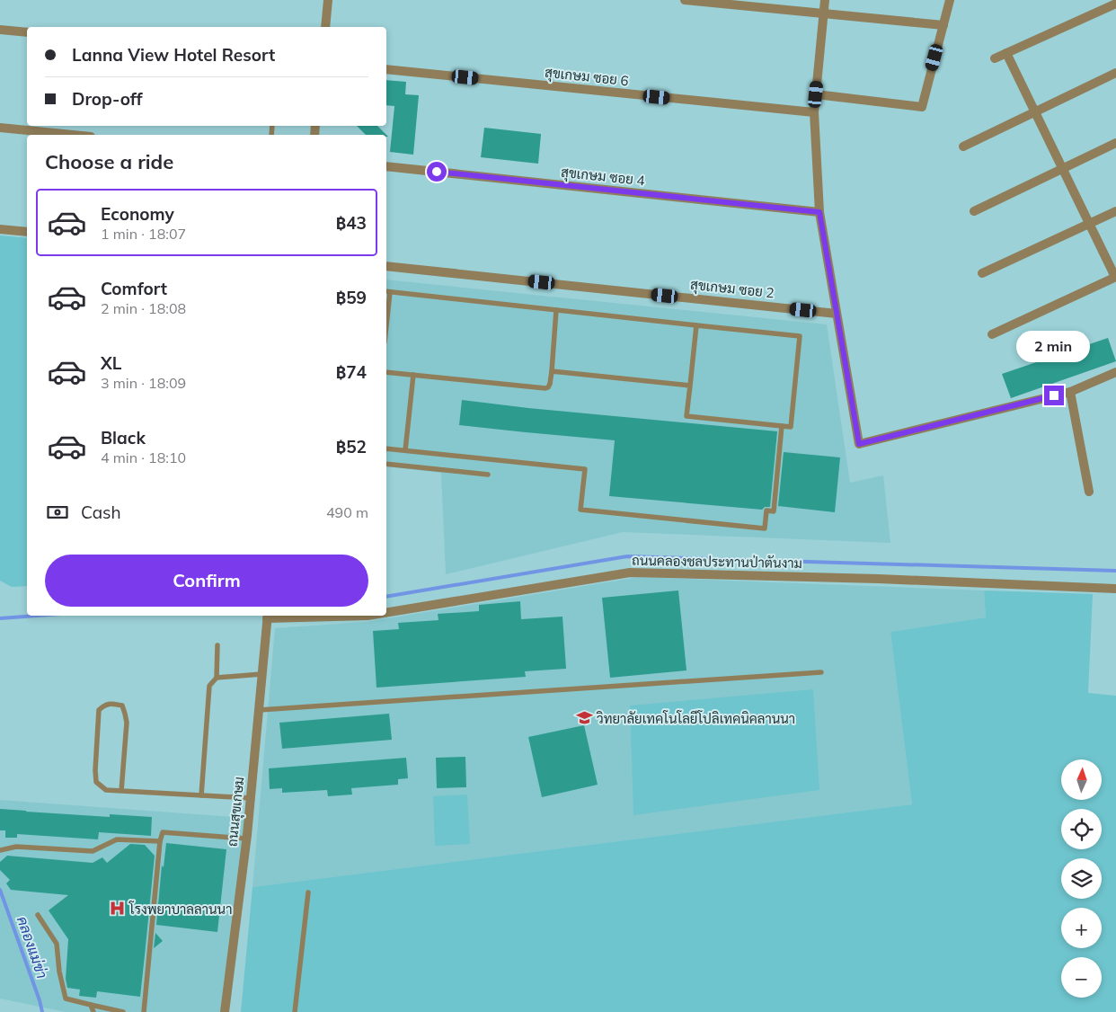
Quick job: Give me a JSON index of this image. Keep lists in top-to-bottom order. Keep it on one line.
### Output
{"streets":{"street":["สุขเกษม ซอย 6","สุขเกษม ซอย 4","สุขเกษม ซอย 2","ถนนคลองชลประทานป่าตันงาม","ถนนสุขเกษม"]},"crossings":[["ถนนคลองชลประทานป่าตันงาม","ถนนสุขเกษม"]],"water":["คลองแม่ข่า"],"places":{"school or university":["วิทยาลัยเทคโนโลยีโปลิเทคนิคลานนา"],"hospital":["โรงพยาบาลลานนา"]},"north":"top","page":{"banner":["Lanna View Hotel Resort","Drop-off"],"heading":"Choose a ride","list":[{"name":"Economy","note":"1 min · 18:07","value":"฿43"},{"name":"Comfort","note":"2 min · 18:08","value":"฿59"},{"name":"XL","note":"3 min · 18:09","value":"฿74"},{"name":"Black","note":"4 min · 18:10","value":"฿52"}],"bubble":"2 min","pay":["Cash","490 m"],"buttons":"Confirm","map_buttons":["+","−"]}}
